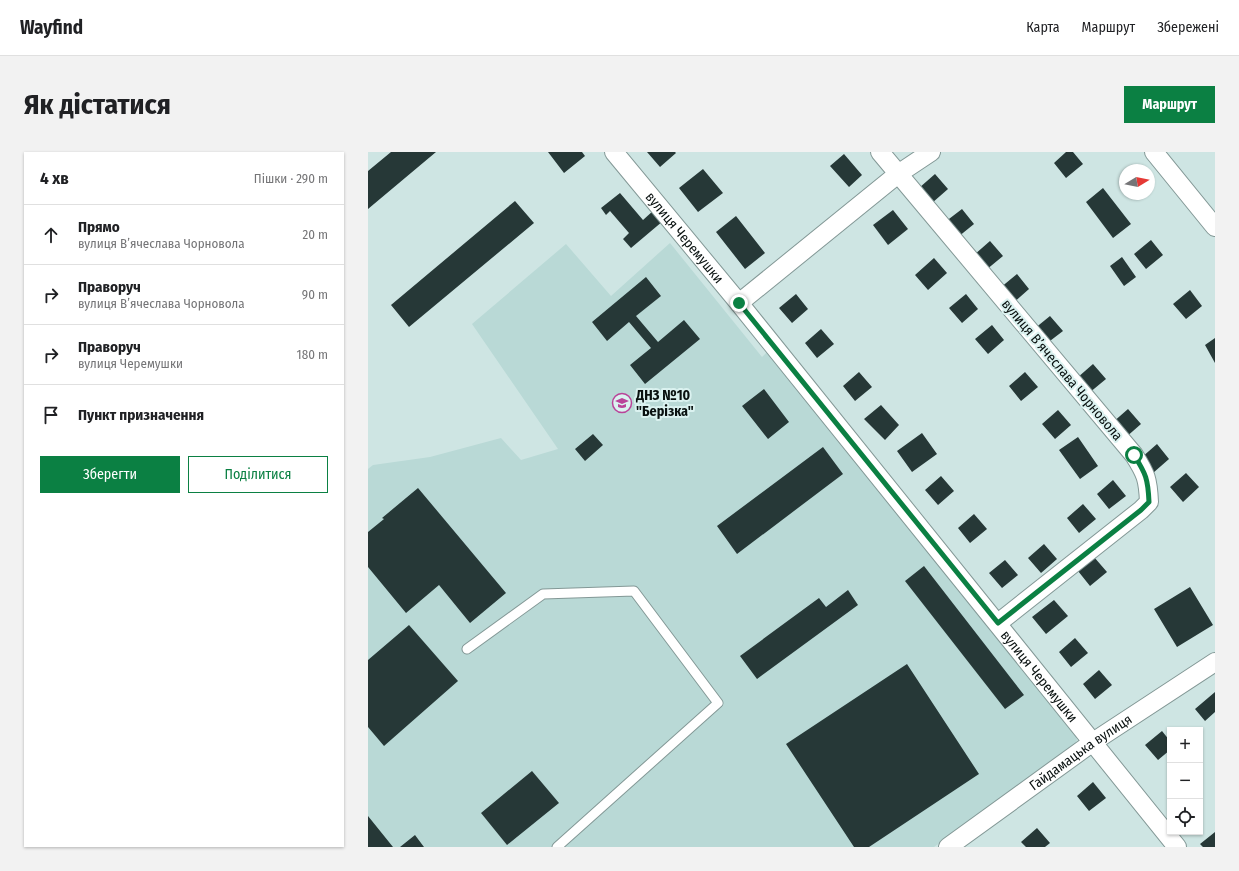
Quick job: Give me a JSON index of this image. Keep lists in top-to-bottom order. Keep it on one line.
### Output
{"streets":{"street":["вулиця Черемушки","вулиця Вʼячеслава Чорновола","Гайдамацька вулиця"]},"crossings":[["вулиця Черемушки","вулиця Вʼячеслава Чорновола"],["вулиця Черемушки","Гайдамацька вулиця"]],"places":{"school or university":["ДНЗ №10 \"Берізка\""]},"north":"right","page":{"header":"Wayfind","nav":["Карта","Маршрут","Збережені"],"buttons":["Маршрут",["Зберегти","Поділитися"]],"title":"Як дістатися","heading":["4 хв","Пішки · 290 m"],"list":[["Прямо","вулиця Вʼячеслава Чорновола","20 m"],["Праворуч","вулиця Вʼячеслава Чорновола","90 m"],["Праворуч","вулиця Черемушки","180 m"],"Пункт призначення"],"map_buttons":["+","−"]}}
